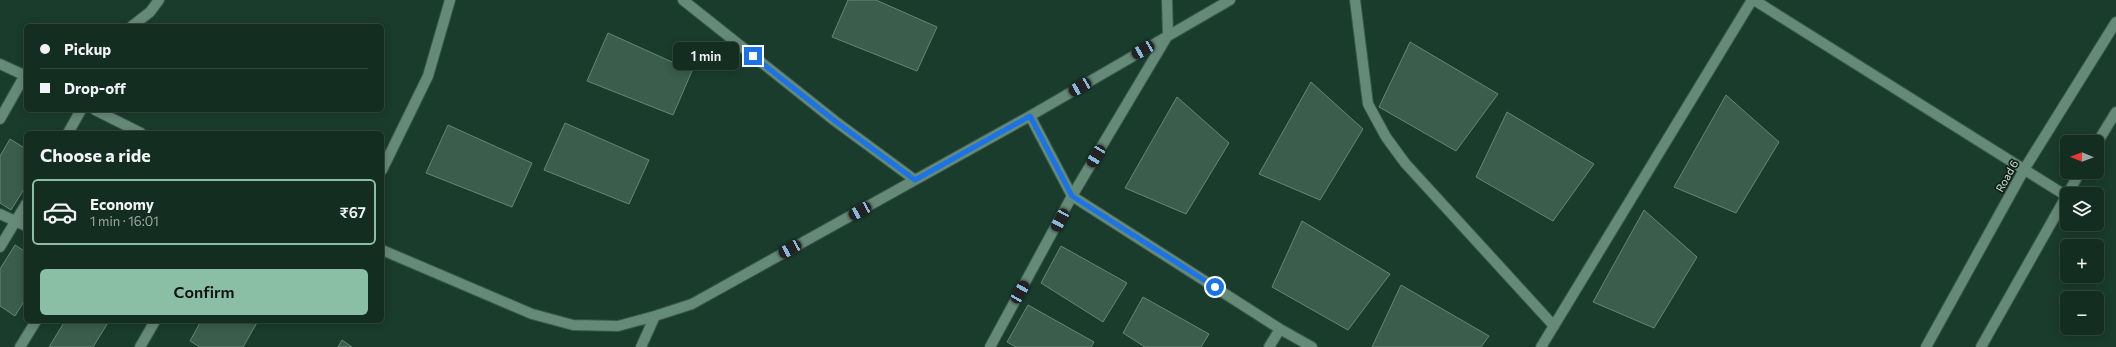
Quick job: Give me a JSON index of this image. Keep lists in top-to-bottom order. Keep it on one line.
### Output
{"streets":{"street":["Road 6"]},"north":"left","page":{"banner":["Pickup","Drop-off"],"bubble":"1 min","heading":"Choose a ride","map_buttons":["+","−"],"list":[{"name":"Economy","note":"1 min · 16:01","value":"₹67"}],"buttons":"Confirm"}}
